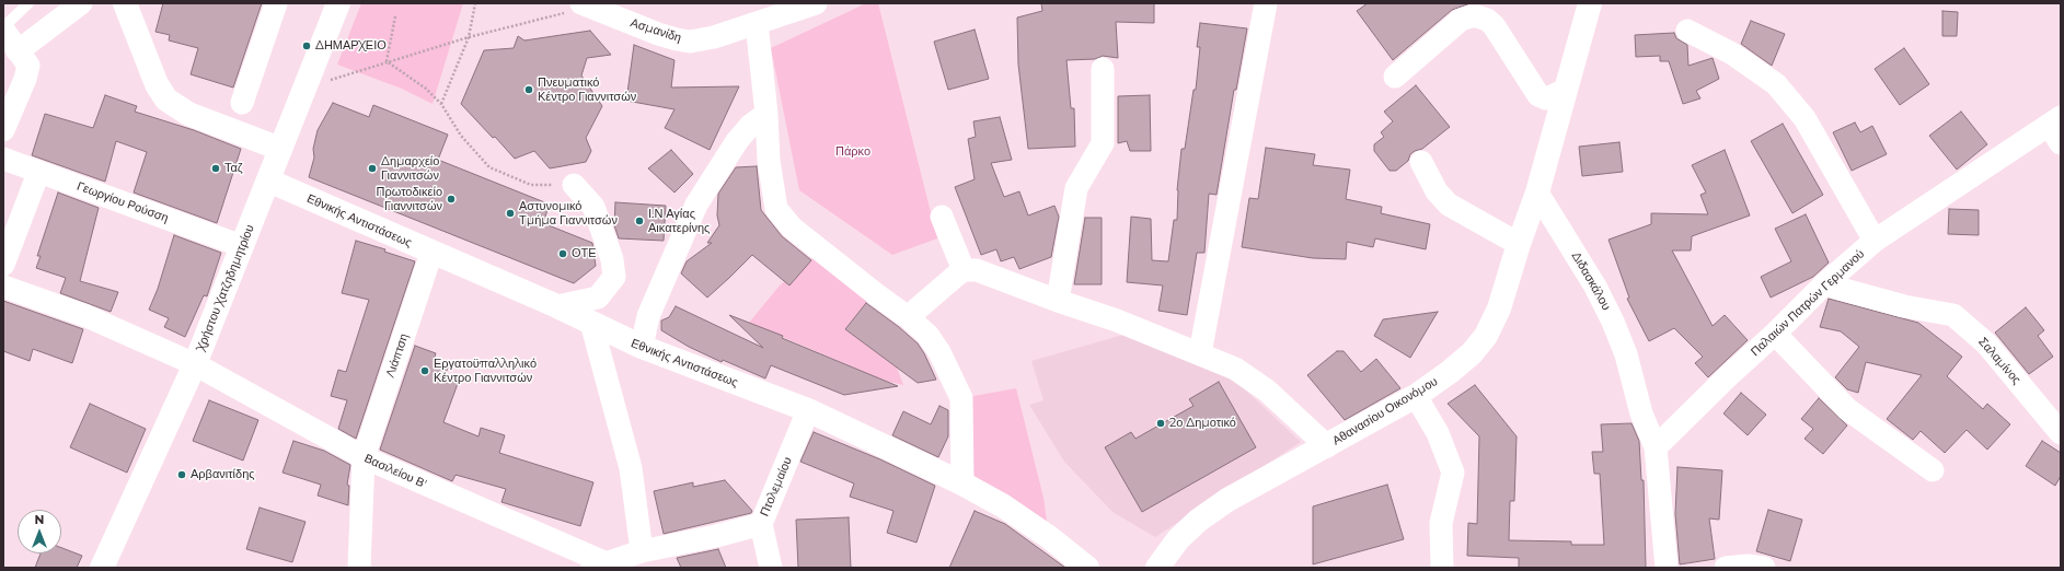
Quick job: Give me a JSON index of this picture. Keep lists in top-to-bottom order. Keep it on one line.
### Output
{"streets":{"main road":["Εθνικής Αντιστάσεως","Χρήστου Χατζηδημητρίου","Αθανασίου Οικονόμου"],"street":["Ασμανίδη","Γεωργίου Ρούσση","Διδασκάλου","Παλαιών Πατρών Γερμανού","Λιάπτση","Σαλαμίνος","Βασιλείου Β'","Πτολεμαίου"]},"crossings":[["Γεωργίου Ρούσση","Χρήστου Χατζηδημητρίου"],["Εθνικής Αντιστάσεως","Χρήστου Χατζηδημητρίου"],["Εθνικής Αντιστάσεως","Λιάπτση"],["Εθνικής Αντιστάσεως","Πτολεμαίου"],["Διδασκάλου","Παλαιών Πατρών Γερμανού"],["Διδασκάλου","Αθανασίου Οικονόμου"],["Χρήστου Χατζηδημητρίου","Βασιλείου Β'"],["Παλαιών Πατρών Γερμανού","Σαλαμίνος"],["Λιάπτση","Βασιλείου Β'"],["Βασιλείου Β'","Πτολεμαίου"]],"parks":["Πάρκο"],"places":["ΔΗΜΑΡΧΕΙΟ","Πνευματικό Κέντρο Γιαννιτσών","Ταζ","Δημαρχείο Γιαννιτσών","Πρωτοδικείο Γιαννιτσών","Αστυνομικό Τμήμα Γιαννιτσών","Ι.Ν Αγίας Αικατερίνης","ΟΤΕ","Εργατοϋπαλληλικό Κέντρο Γιαννιτσών","2ο Δημοτικό","Αρβανιτίδης"],"north":"top"}
